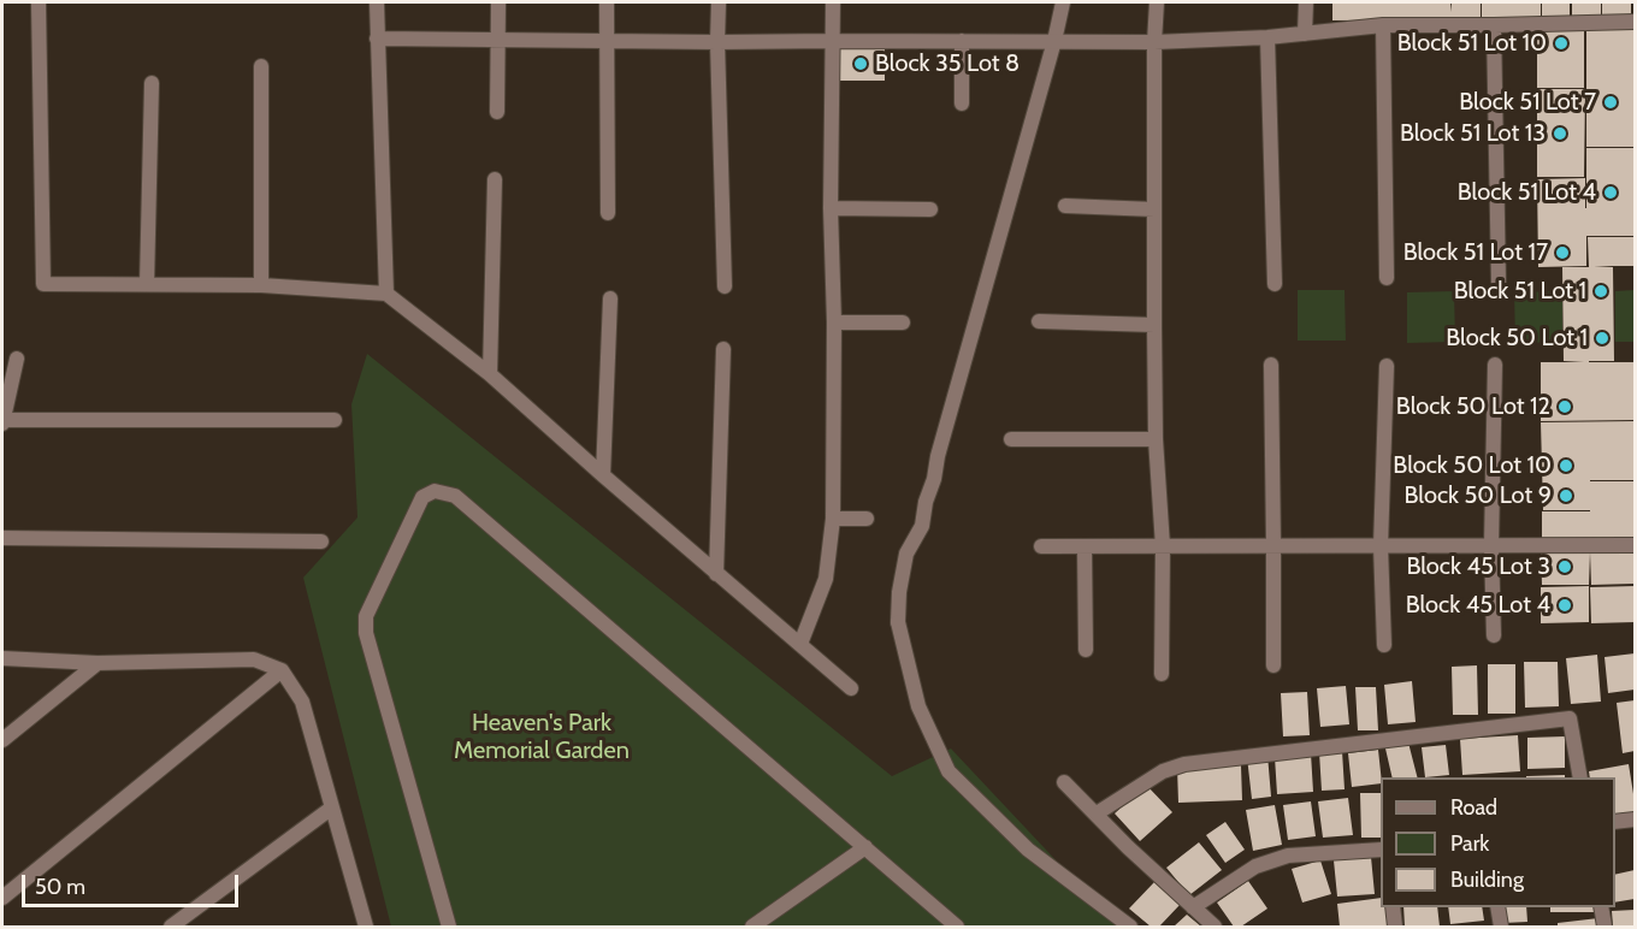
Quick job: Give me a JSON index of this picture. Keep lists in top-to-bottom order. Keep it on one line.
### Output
{"parks":["Heaven's Park Memorial Garden"],"places":["Block 51 Lot 10","Block 35 Lot 8","Block 51 Lot 7","Block 51 Lot 13","Block 51 Lot 4","Block 51 Lot 17","Block 51 Lot 1","Block 50 Lot 1","Block 50 Lot 12","Block 50 Lot 10","Block 50 Lot 9","Block 45 Lot 3","Block 45 Lot 4"],"legend":["Road","Park","Building"],"scale_bar":"50 m"}
